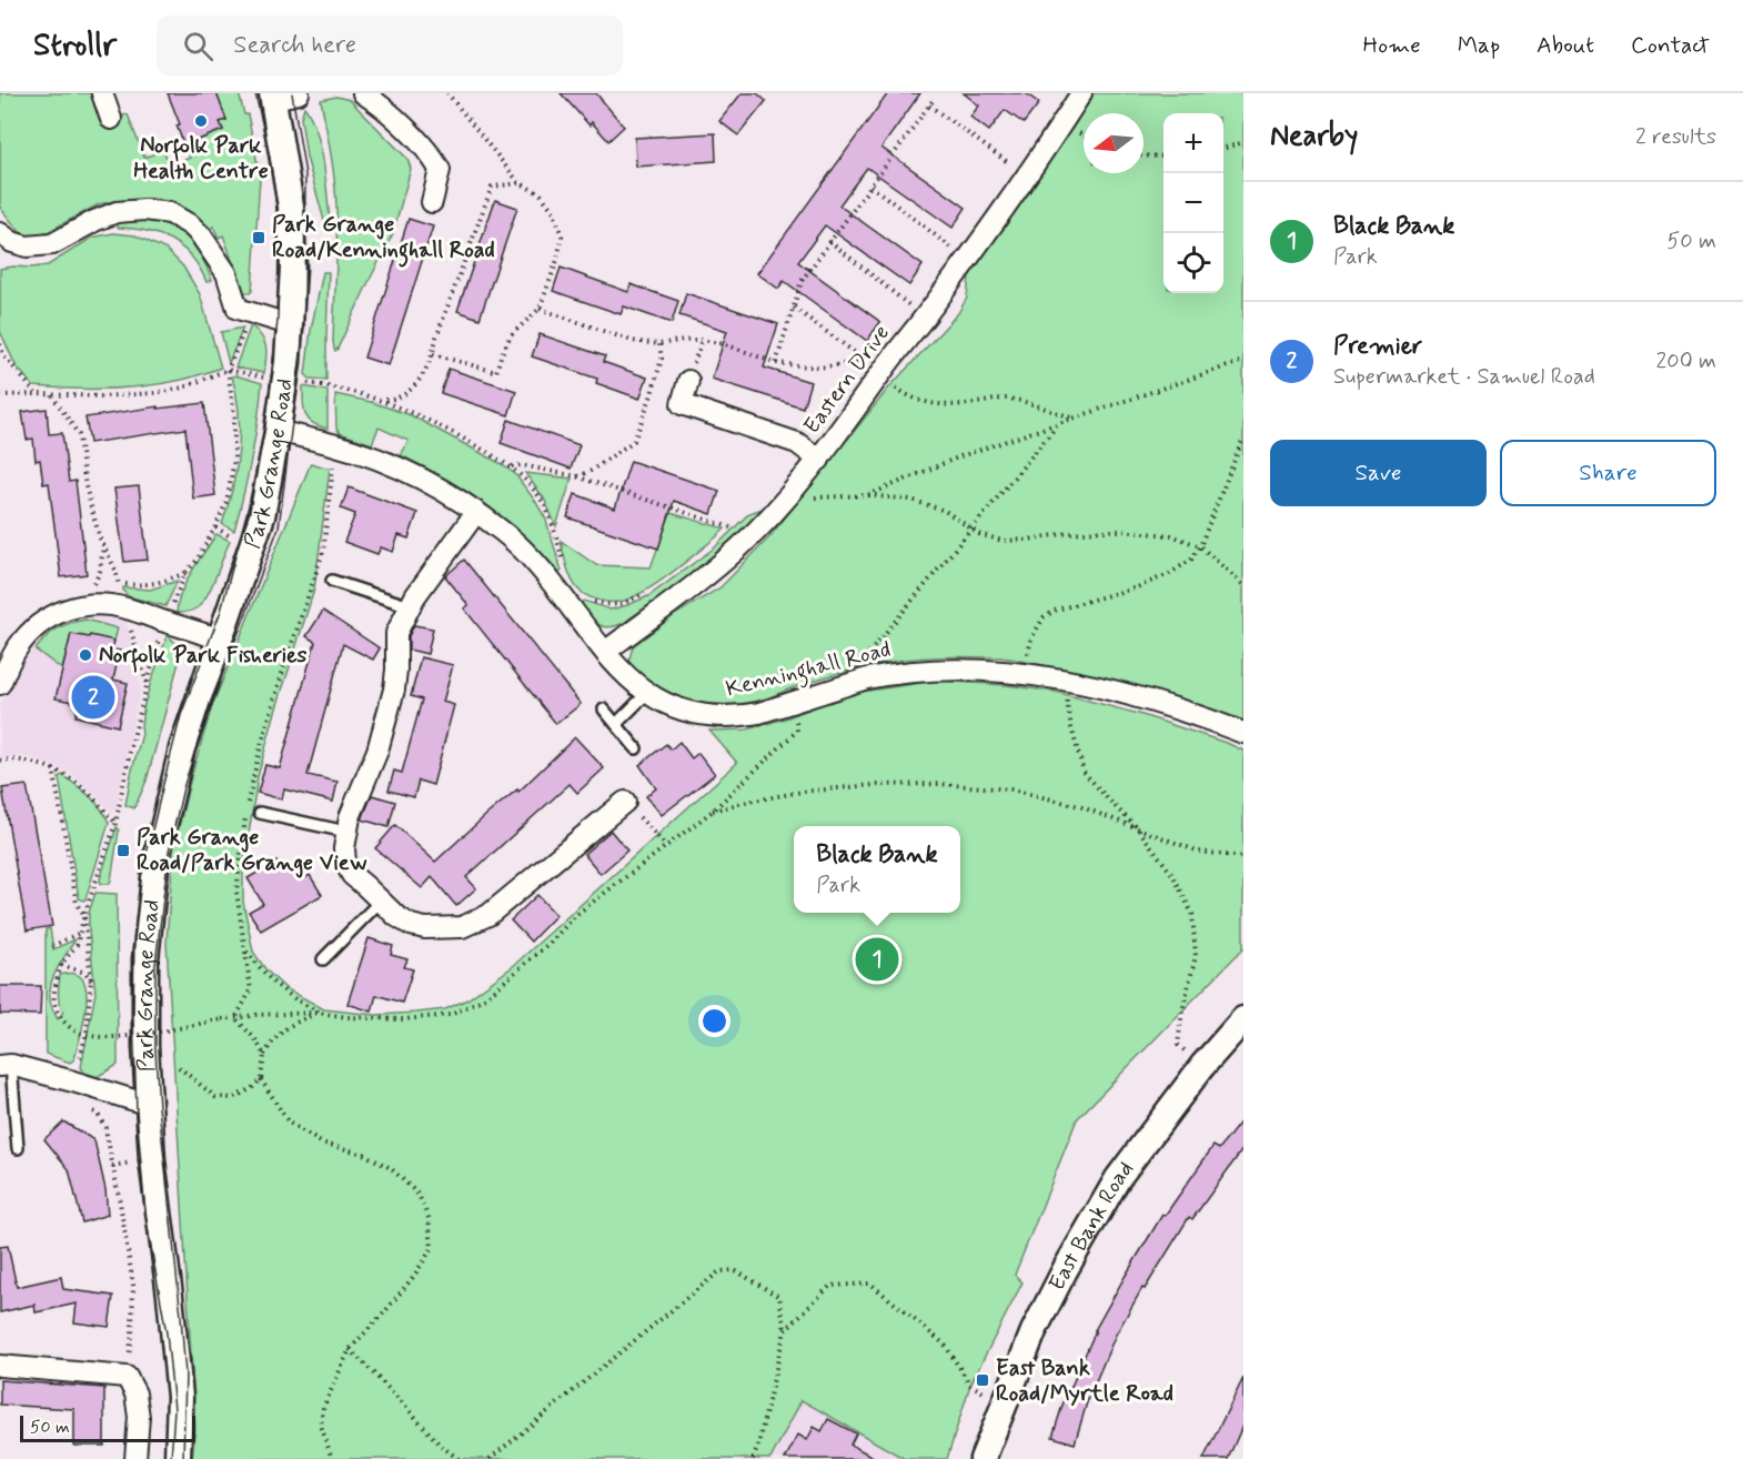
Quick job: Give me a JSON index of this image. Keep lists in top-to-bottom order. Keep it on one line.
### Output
{"streets":{"street":["Eastern Drive","Park Grange Road","Kenninghall Road","East Bank Road"]},"crossings":[["Eastern Drive","Kenninghall Road"],["Park Grange Road","Kenninghall Road"]],"places":{"other":["Norfolk Park Health Centre","Norfolk Park Fisheries"],"transit":["Park Grange Road/Kenninghall Road","Park Grange Road/Park Grange View","East Bank Road/Myrtle Road"]},"scale_bar":"50 m","north":"left","page":{"header":"Strollr","search":"Search here","nav":["Home","Map","About","Contact"],"heading":["Nearby","2 results"],"map_buttons":["+","−"],"list":[{"mark":"1","name":"Black Bank","note":"Park","value":"50 m"},{"mark":"2","name":"Premier","note":"Supermarket · Samuel Road","value":"200 m"}],"buttons":["Save","Share"],"pins":["2","1"],"popup":["Black Bank","Park"],"scale":"50 m"}}
